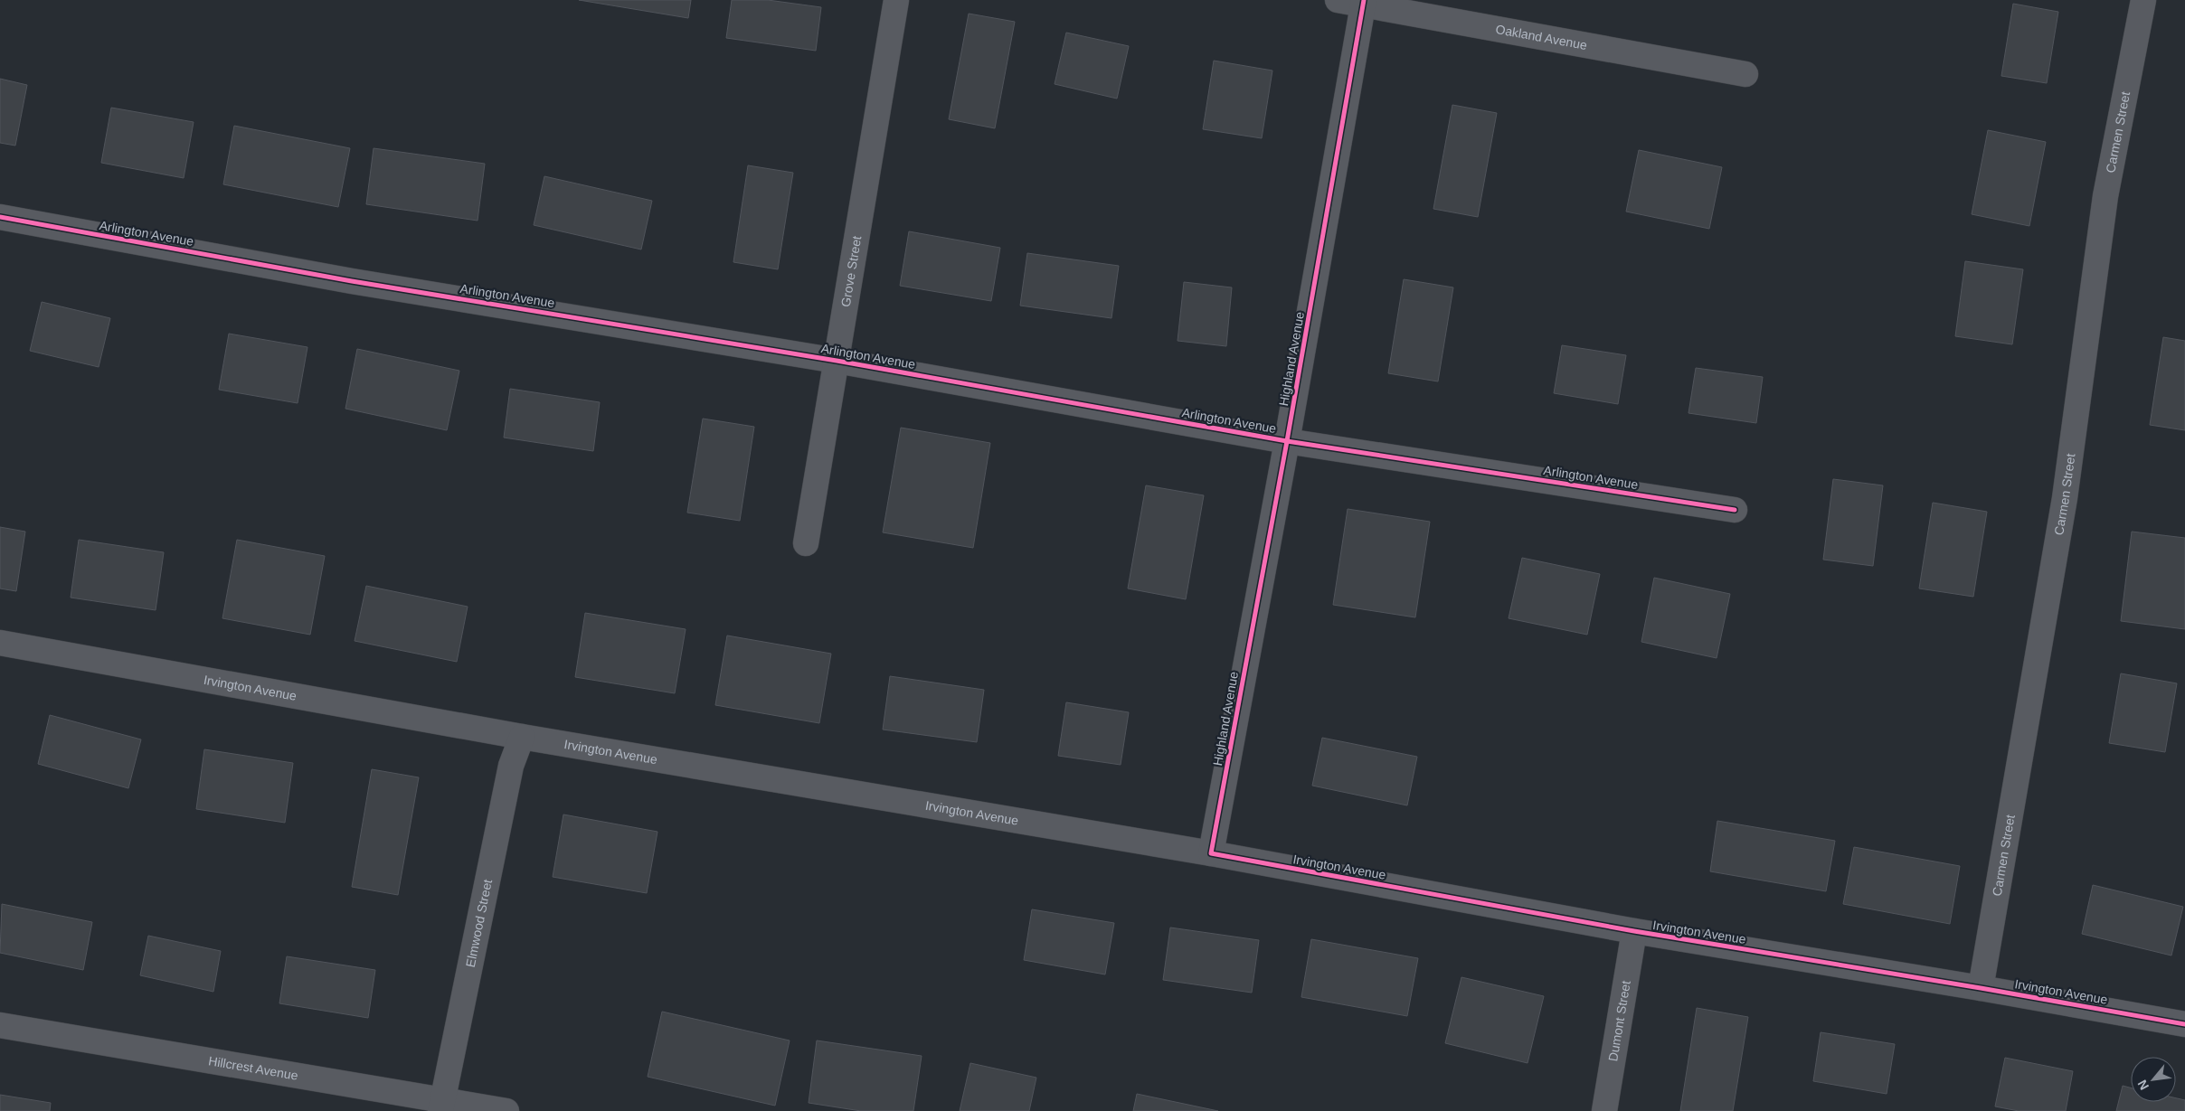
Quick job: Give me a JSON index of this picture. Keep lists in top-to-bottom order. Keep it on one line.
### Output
{"streets":{"street":["Oakland Avenue","Carmen Street","Arlington Avenue","Grove Street","Highland Avenue","Irvington Avenue","Elmwood Street","Dumont Street","Hillcrest Avenue"]},"crossings":[["Oakland Avenue","Highland Avenue"],["Carmen Street","Irvington Avenue"],["Arlington Avenue","Grove Street"],["Arlington Avenue","Highland Avenue"],["Highland Avenue","Irvington Avenue"],["Irvington Avenue","Elmwood Street"],["Irvington Avenue","Dumont Street"],["Elmwood Street","Hillcrest Avenue"]],"north":"bottom left"}
